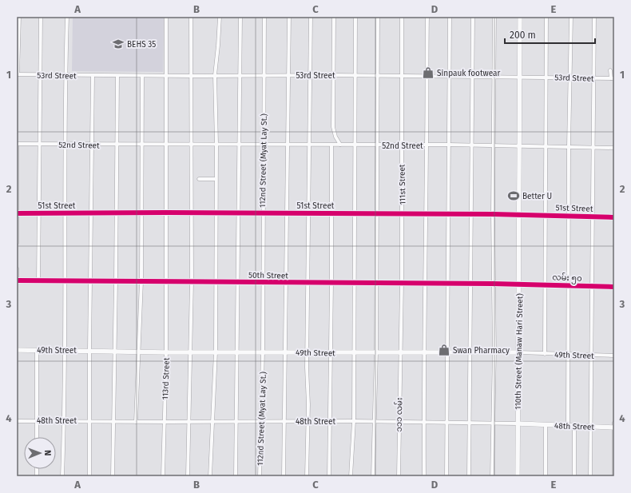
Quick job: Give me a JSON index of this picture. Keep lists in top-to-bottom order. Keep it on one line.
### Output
{"streets":{"main road":["49th Street","110th Street (Manaw Hari Street)","48th Street"],"street":["53rd Street","52nd Street","112nd Street (Myat Lay St.)","111st Street","51st Street","50th Street","လမ်း ၅၀","113rd Street","၁၁၁ လမ်း"]},"crossings":[["53rd Street","112nd Street (Myat Lay St.)"],["53rd Street","111st Street"],["53rd Street","110th Street (Manaw Hari Street)"],["53rd Street","113rd Street"],["52nd Street","112nd Street (Myat Lay St.)"],["52nd Street","111st Street"],["52nd Street","110th Street (Manaw Hari Street)"],["52nd Street","113rd Street"],["112nd Street (Myat Lay St.)","51st Street"],["112nd Street (Myat Lay St.)","50th Street"],["112nd Street (Myat Lay St.)","49th Street"],["112nd Street (Myat Lay St.)","48th Street"],["111st Street","51st Street"],["111st Street","50th Street"],["111st Street","49th Street"],["111st Street","၁၁၁ လမ်း"],["51st Street","110th Street (Manaw Hari Street)"],["51st Street","113rd Street"],["50th Street","လမ်း ၅၀"],["50th Street","110th Street (Manaw Hari Street)"],["50th Street","113rd Street"],["လမ်း ၅၀","110th Street (Manaw Hari Street)"],["49th Street","110th Street (Manaw Hari Street)"],["49th Street","113rd Street"],["49th Street","၁၁၁ လမ်း"],["110th Street (Manaw Hari Street)","48th Street"],["113rd Street","48th Street"],["၁၁၁ လမ်း","48th Street"]],"places":{"school or university":["BEHS 35"],"shop":["Sinpauk footwear","Swan Pharmacy"],"sports":["Better U"]},"scale_bar":"200 m","north":"right","grid":{"columns":["A","B","C","D","E"],"rows":["1","2","3","4"]}}
